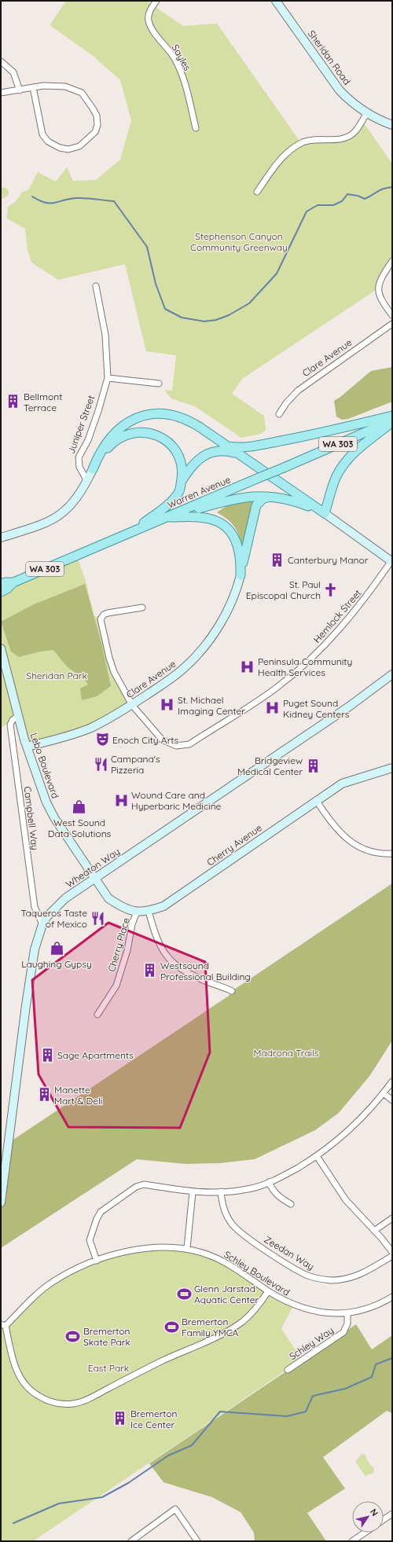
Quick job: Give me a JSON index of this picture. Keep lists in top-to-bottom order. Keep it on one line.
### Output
{"streets":{"main road":["Sheridan Road","Clare Avenue","WA 303","Warren Avenue","Lebo Boulevard","Cherry Avenue","Wheaton Way"],"street":["Sayles","Juniper Street","Hemlock Street","Campbell Way","Cherry Place","Zeedan Way","Schley Boulevard","Schley Way"]},"crossings":[["Clare Avenue","Hemlock Street"],["Clare Avenue","Lebo Boulevard"],["Lebo Boulevard","Campbell Way"],["Lebo Boulevard","Cherry Avenue"],["Lebo Boulevard","Wheaton Way"],["Campbell Way","Wheaton Way"],["Cherry Avenue","Wheaton Way"],["Cherry Avenue","Cherry Place"],["Schley Boulevard","Schley Way"]],"parks":["Stephenson Canyon Community Greenway","Sheridan Park","Madrona Trails","East Park"],"places":{"building":["Bellmont Terrace","Canterbury Manor","Bridgeview Medical Center","Westsound Professional Building","Sage Apartments","Manette Mart & Deli","Bremerton Ice Center"],"church":["St. Paul Episcopal Church"],"hospital":["Peninsula Community Health Services","St. Michael Imaging Center","Puget Sound Kidney Centers","Wound Care and Hyperbaric Medicine"],"theatre":["Enoch City Arts"],"restaurant":["Campana's Pizzeria","Taqueros Taste of Mexico"],"shop":["West Sound Data Solutions","Laughing Gypsy"],"sports":["Glenn Jarstad Aquatic Center","Bremerton Family YMCA","Bremerton Skate Park"]},"north":"top right"}
